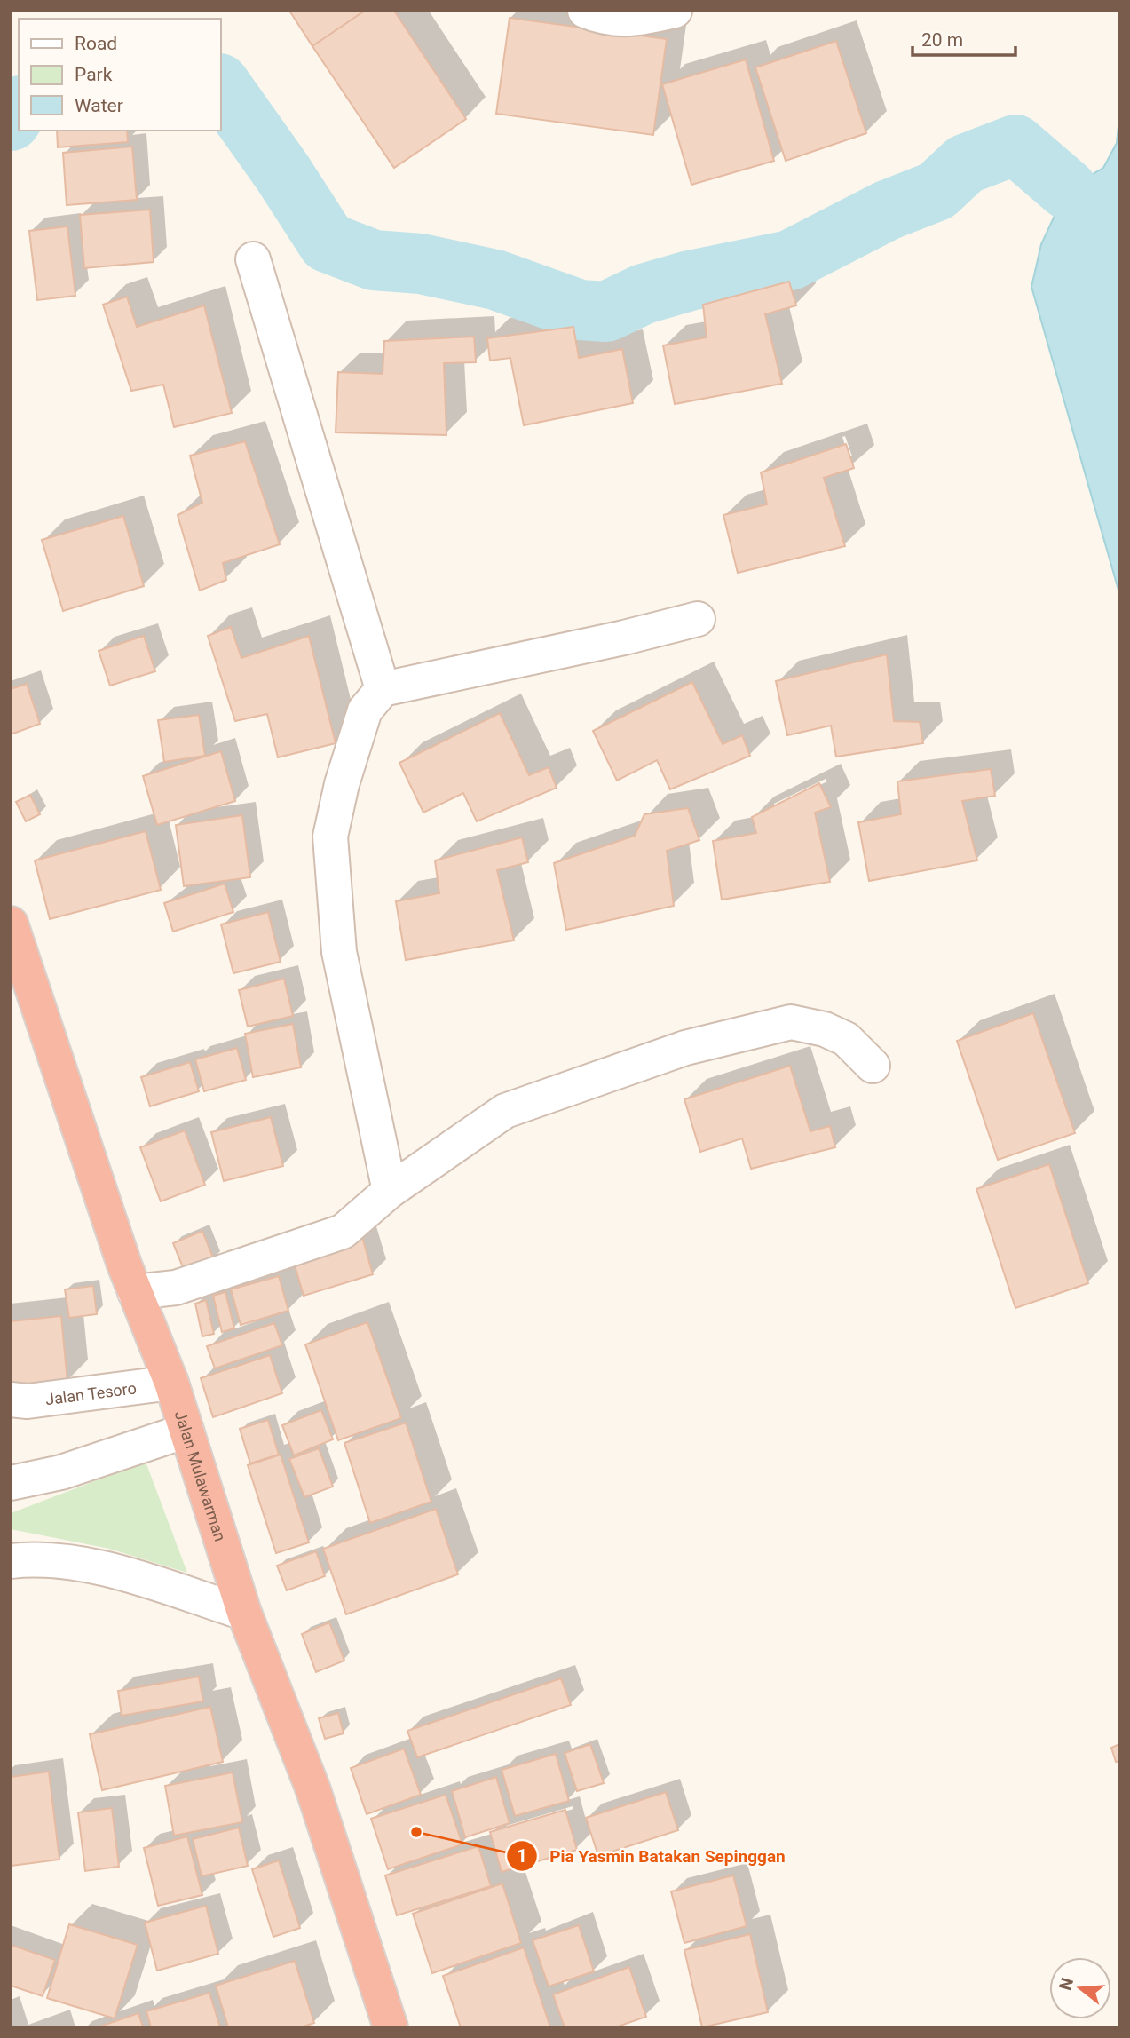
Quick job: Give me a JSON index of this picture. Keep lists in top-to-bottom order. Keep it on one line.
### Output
{"streets":{"highway":["Jalan Mulawarman"],"street":["Jalan Tesoro"]},"crossings":[["Jalan Tesoro","Jalan Mulawarman"]],"places":["Pia Yasmin Batakan Sepinggan"],"legend":["Road","Park","Water"],"scale_bar":"20 m","north":"left"}
